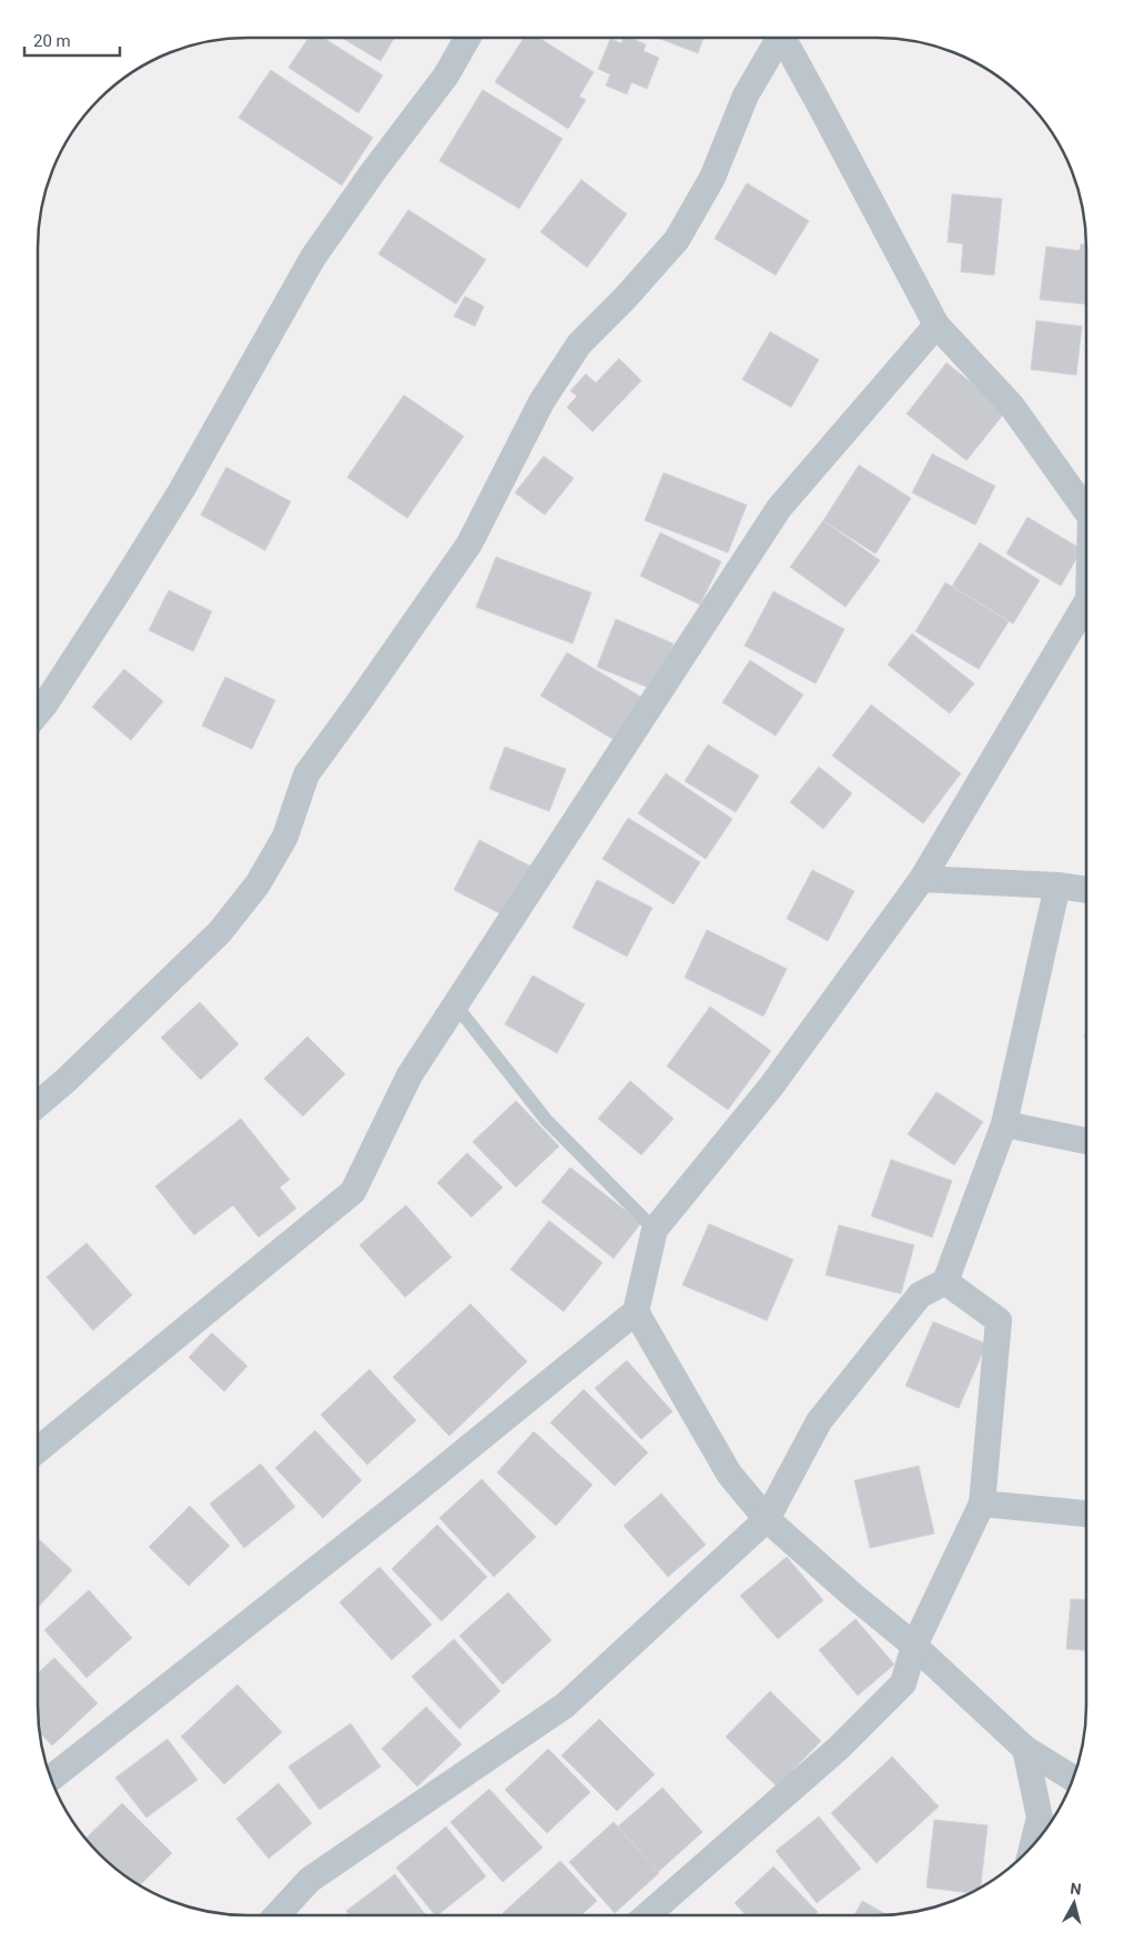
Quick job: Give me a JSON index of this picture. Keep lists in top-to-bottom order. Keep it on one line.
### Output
{"scale_bar":"20 m","north":"top"}
